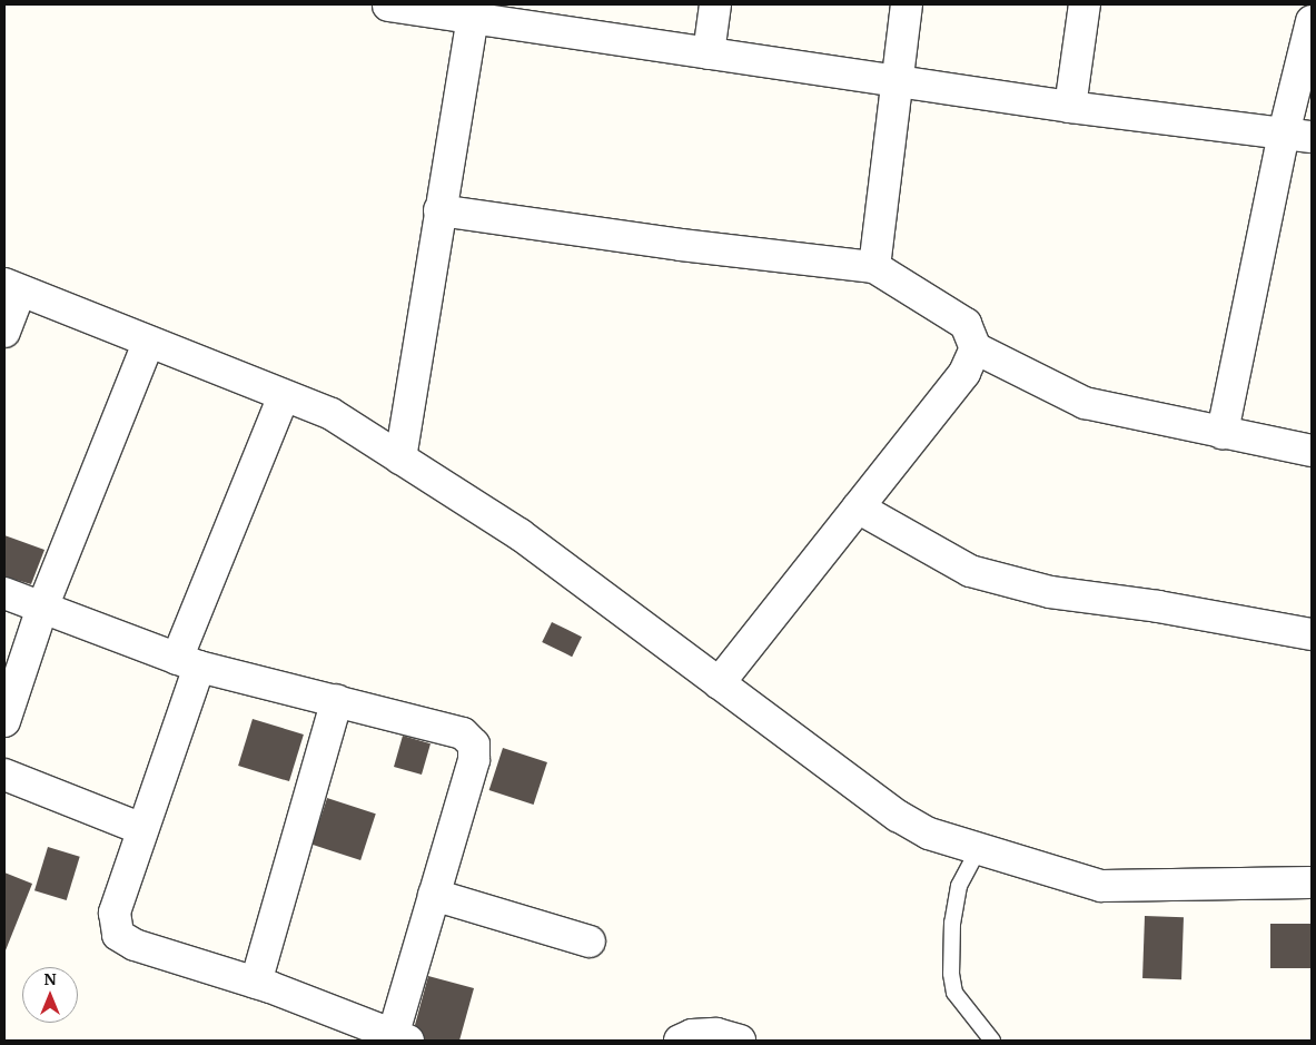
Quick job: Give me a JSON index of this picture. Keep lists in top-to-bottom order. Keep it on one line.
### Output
{"north":"top"}
